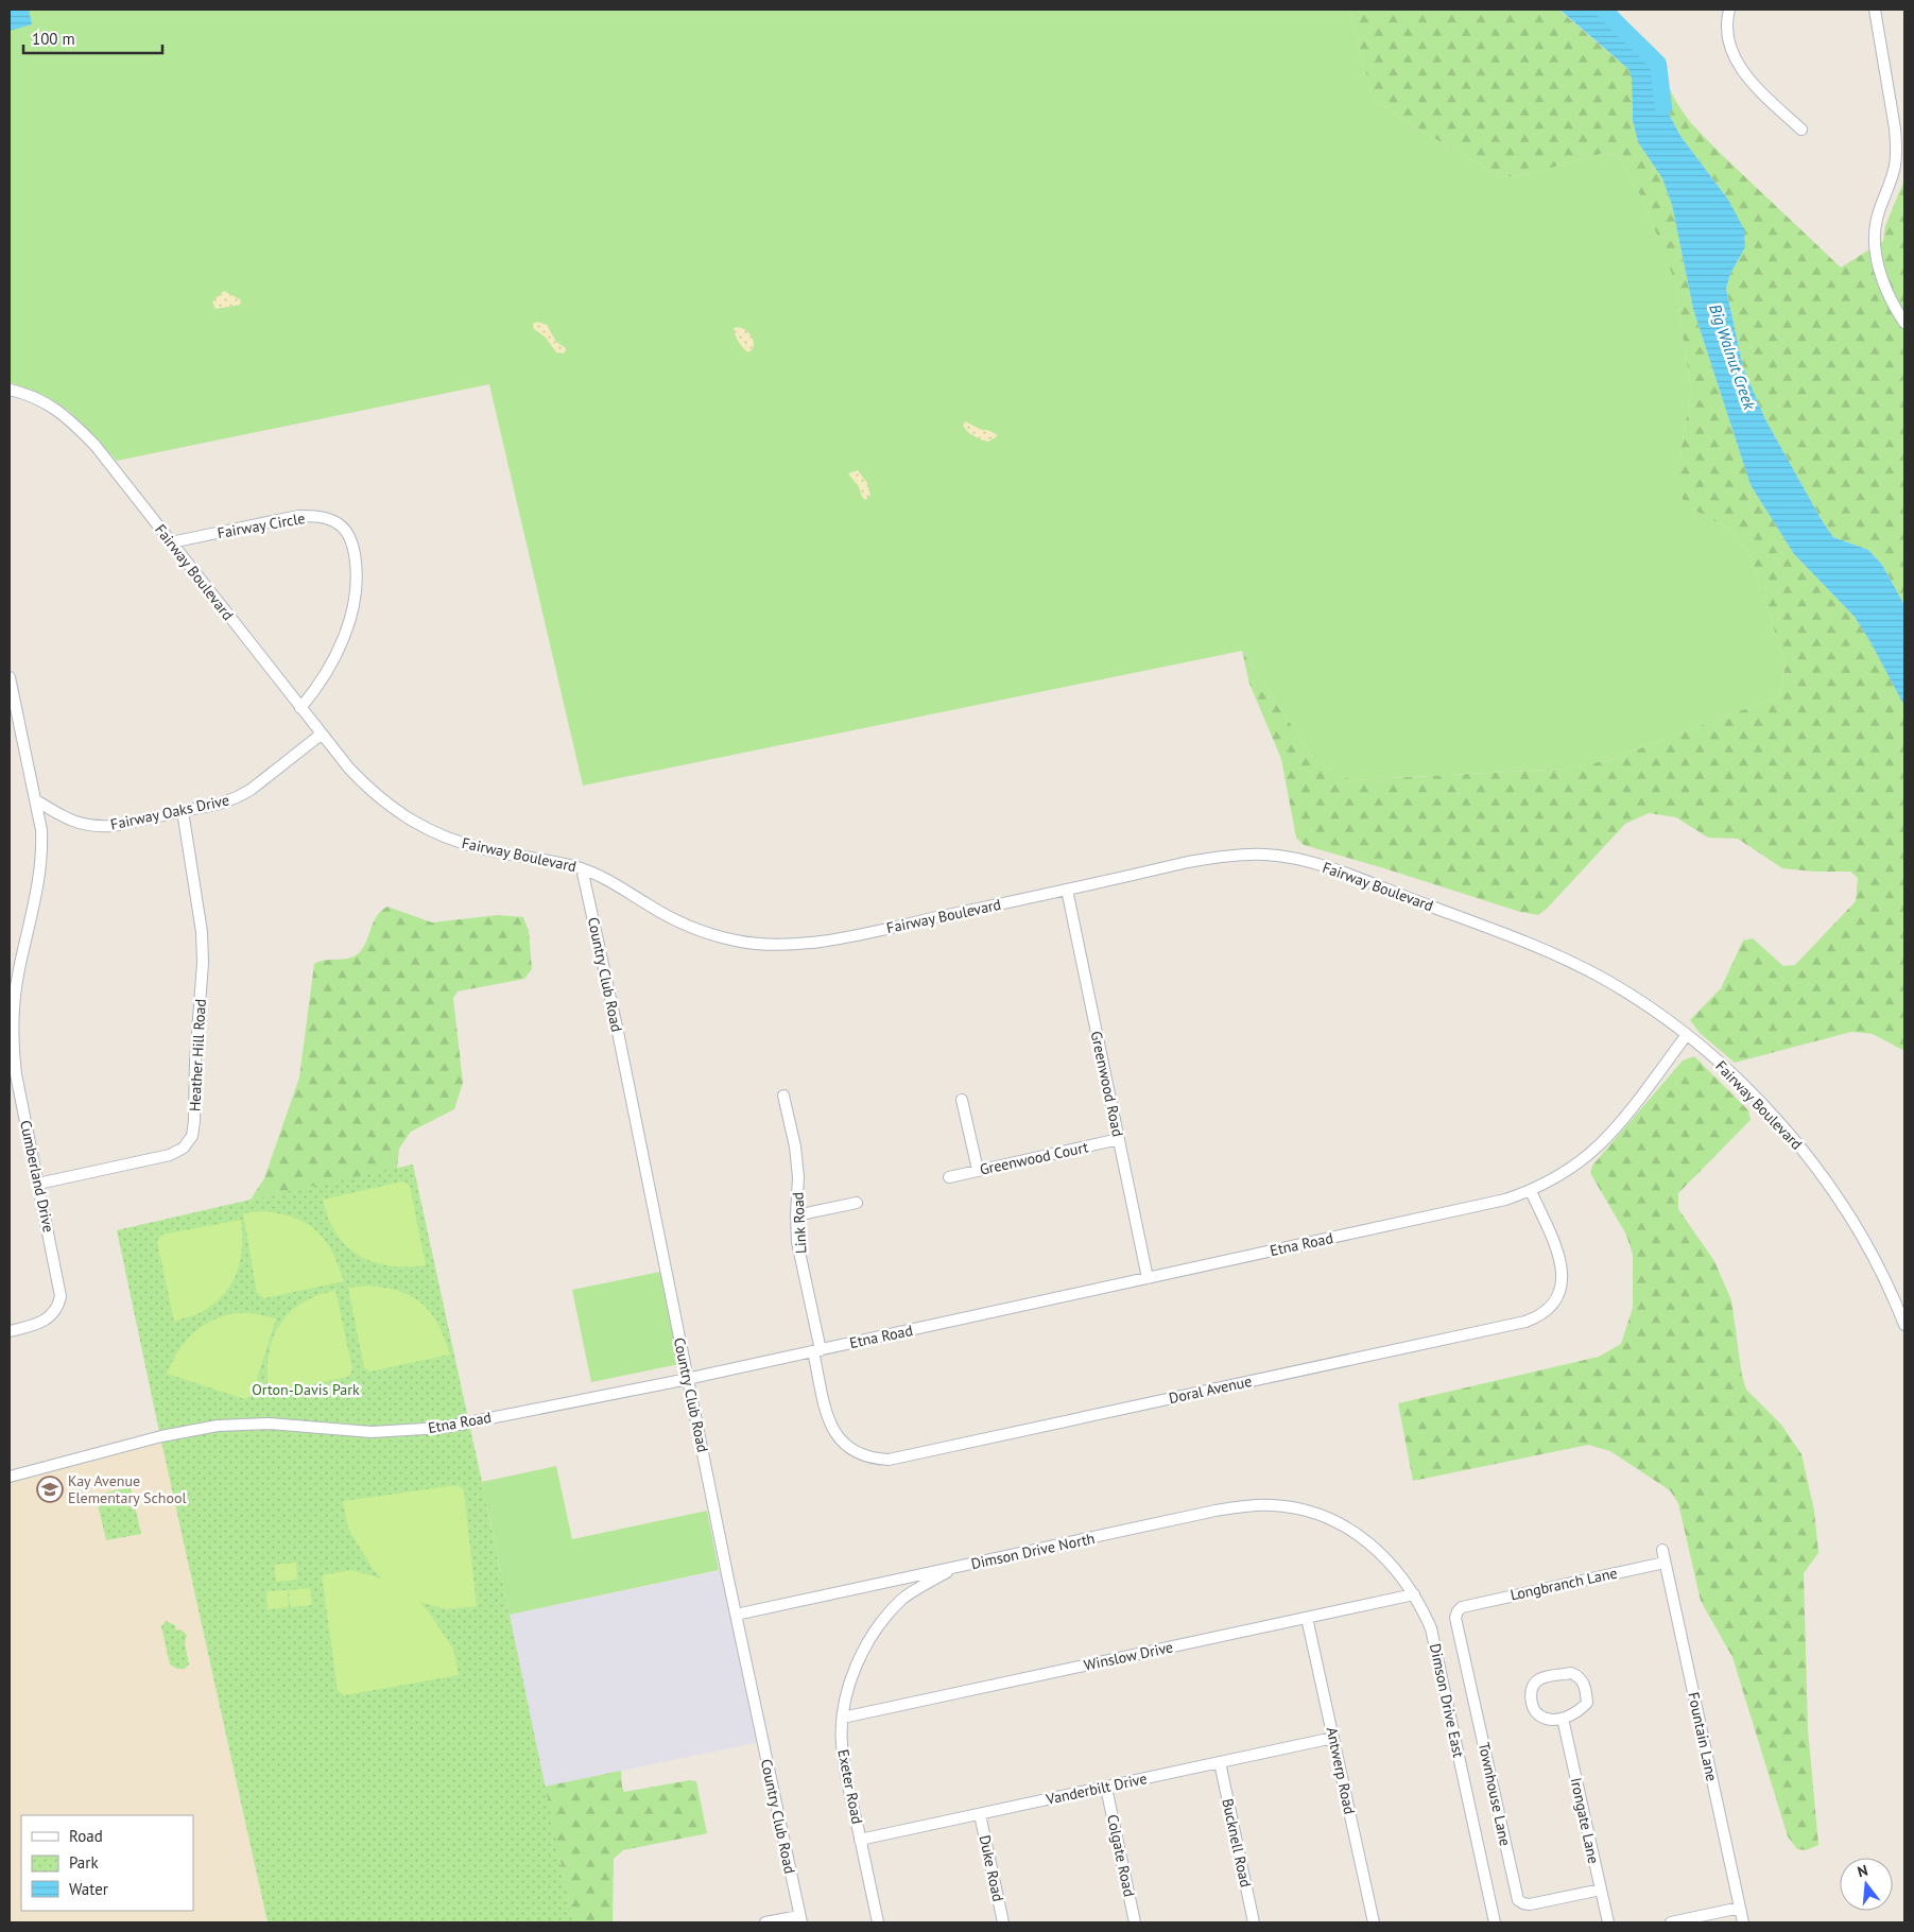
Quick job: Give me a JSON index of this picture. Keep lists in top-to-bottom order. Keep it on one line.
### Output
{"streets":{"street":["Fairway Circle","Fairway Boulevard","Fairway Oaks Drive","Country Club Road","Heather Hill Road","Greenwood Road","Greenwood Court","Cumberland Drive","Link Road","Etna Road","Doral Avenue","Dimson Drive North","Longbranch Lane","Winslow Drive","Dimson Drive East","Fountain Lane","Antwerp Road","Exeter Road","Vanderbilt Drive","Townhouse Lane","Irongate Lane","Bucknell Road","Colgate Road","Duke Road"]},"crossings":[["Fairway Circle","Fairway Boulevard"],["Fairway Boulevard","Fairway Oaks Drive"],["Fairway Boulevard","Country Club Road"],["Fairway Boulevard","Greenwood Road"],["Fairway Boulevard","Etna Road"],["Fairway Oaks Drive","Heather Hill Road"],["Fairway Oaks Drive","Cumberland Drive"],["Country Club Road","Etna Road"],["Country Club Road","Dimson Drive North"],["Heather Hill Road","Cumberland Drive"],["Greenwood Road","Greenwood Court"],["Greenwood Road","Etna Road"],["Link Road","Etna Road"],["Link Road","Doral Avenue"],["Etna Road","Doral Avenue"],["Dimson Drive North","Dimson Drive East"],["Dimson Drive North","Exeter Road"],["Longbranch Lane","Fountain Lane"],["Longbranch Lane","Townhouse Lane"],["Winslow Drive","Dimson Drive East"],["Winslow Drive","Antwerp Road"],["Winslow Drive","Exeter Road"],["Antwerp Road","Vanderbilt Drive"],["Exeter Road","Vanderbilt Drive"],["Vanderbilt Drive","Bucknell Road"],["Vanderbilt Drive","Colgate Road"],["Vanderbilt Drive","Duke Road"],["Townhouse Lane","Irongate Lane"]],"water":["Big Walnut Creek"],"parks":["Orton-Davis Park"],"places":{"school or university":["Kay Avenue Elementary School"]},"legend":["Road","Park","Water"],"scale_bar":"100 m","north":"top"}
